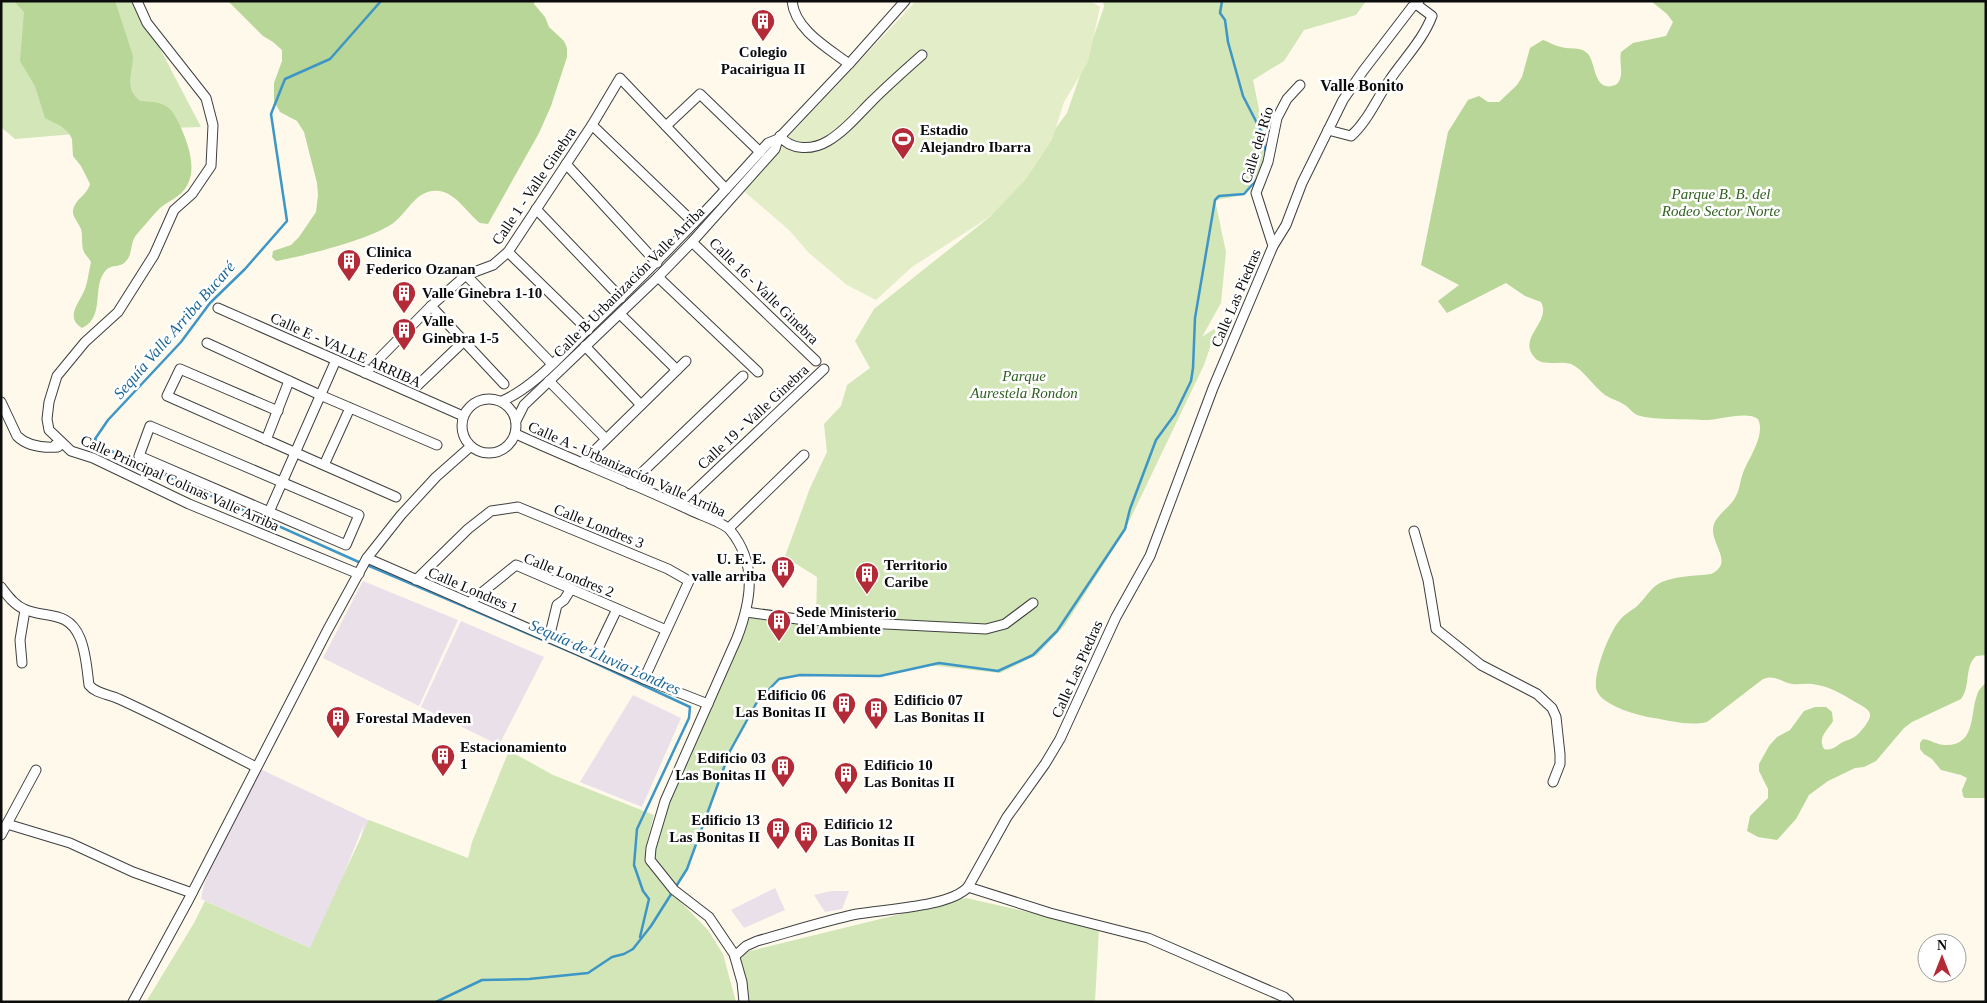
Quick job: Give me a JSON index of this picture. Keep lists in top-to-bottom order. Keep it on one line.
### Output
{"streets":{"street":["Calle del Río","Calle 1 - Valle Ginebra","Calle B Urbanización Valle Arriba","Calle 16 - Valle Ginebra","Calle Las Piedras","Calle E - VALLE ARRIBA","Calle 19 - Valle Ginebra","Calle A - Urbanización Valle Arriba","Calle Principal Colinas Valle Arriba","Calle Londres 3","Calle Londres 2","Calle Londres 1"]},"crossings":[["Calle del Río","Calle Las Piedras"],["Calle 1 - Valle Ginebra","Calle E - VALLE ARRIBA"],["Calle B Urbanización Valle Arriba","Calle 16 - Valle Ginebra"],["Calle B Urbanización Valle Arriba","Calle E - VALLE ARRIBA"],["Calle B Urbanización Valle Arriba","Calle A - Urbanización Valle Arriba"],["Calle E - VALLE ARRIBA","Calle A - Urbanización Valle Arriba"],["Calle 19 - Valle Ginebra","Calle A - Urbanización Valle Arriba"],["Calle A - Urbanización Valle Arriba","Calle Londres 1"],["Calle Londres 3","Calle Londres 2"],["Calle Londres 3","Calle Londres 1"],["Calle Londres 2","Calle Londres 1"]],"districts":["Valle Bonito"],"water":["Sequía Valle Arriba Bucaré","Sequía de Lluvia Londres"],"parks":["Parque B. B. del Rodeo Sector Norte","Parque Aurestela Rondon"],"places":{"building":["Colegio Pacairigua II","Clinica Federico Ozanan","Valle Ginebra 1-10","Valle Ginebra 1-5","U. E. E. valle arriba","Territorio Caribe","Sede Ministerio del Ambiente","Edificio 06 Las Bonitas II","Edificio 07 Las Bonitas II","Forestal Madeven","Estacionamiento 1","Edificio 03 Las Bonitas II","Edificio 10 Las Bonitas II","Edificio 13 Las Bonitas II","Edificio 12 Las Bonitas II"],"sports":["Estadio Alejandro Ibarra"]},"north":"top"}
